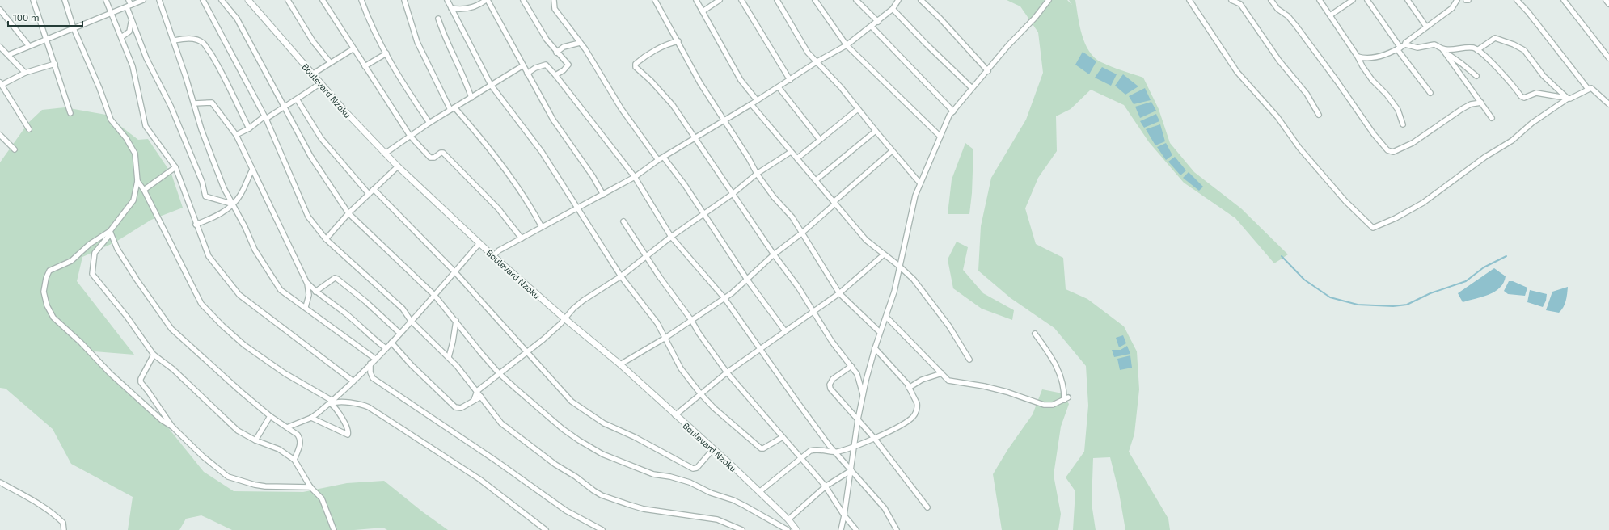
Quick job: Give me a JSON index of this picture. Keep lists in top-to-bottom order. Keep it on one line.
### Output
{"streets":{"street":["Boulevard Nzoku"]},"scale_bar":"100 m"}
